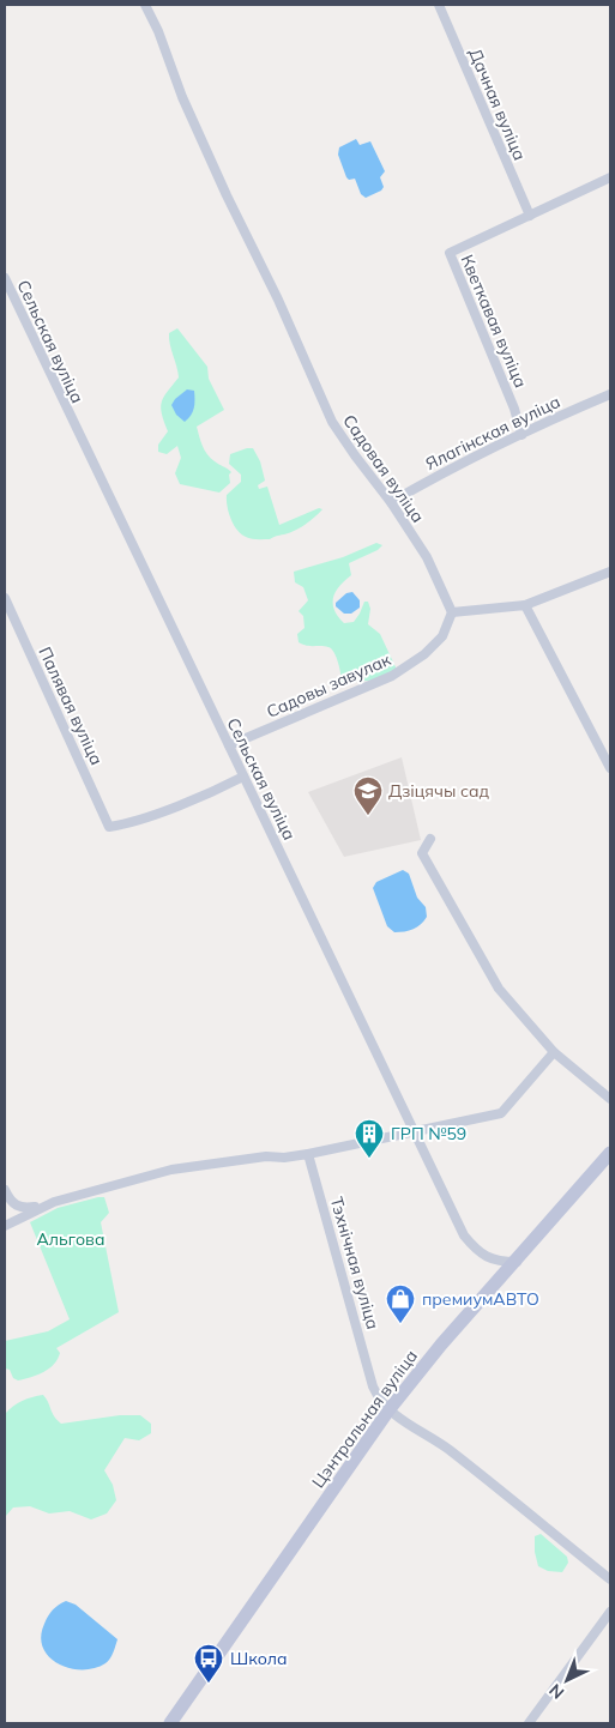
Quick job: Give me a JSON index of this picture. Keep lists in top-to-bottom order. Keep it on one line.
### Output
{"streets":{"street":["Дачная вуліца","Кветкавая вуліца","Сельская вуліца","Ялагінская вуліца","Садовая вуліца","Садовы завулак","Палявая вуліца","Тэхнічная вуліца","Цэнтральная вуліца"]},"crossings":[["Дачная вуліца","Кветкавая вуліца"],["Кветкавая вуліца","Ялагінская вуліца"],["Сельская вуліца","Садовы завулак"],["Сельская вуліца","Палявая вуліца"],["Сельская вуліца","Цэнтральная вуліца"],["Ялагінская вуліца","Садовая вуліца"],["Садовая вуліца","Садовы завулак"],["Тэхнічная вуліца","Цэнтральная вуліца"]],"parks":["Альгова"],"places":{"school or university":["Дзіцячы сад"],"building":["ГРП №59"],"shop":["премиумАВТО"],"bus stop":["Школа"]},"north":"bottom left"}
